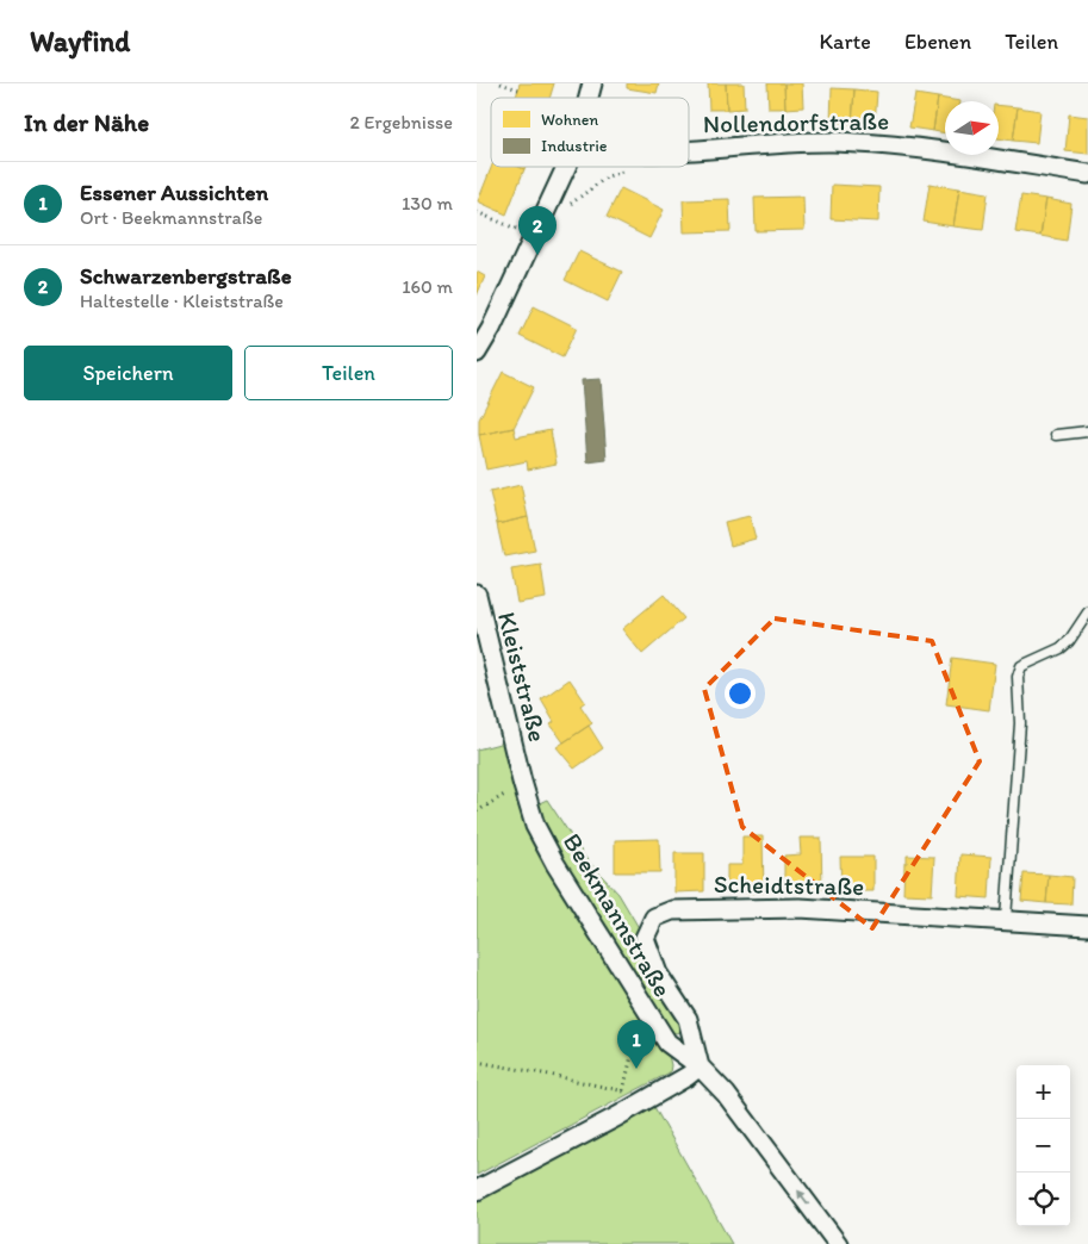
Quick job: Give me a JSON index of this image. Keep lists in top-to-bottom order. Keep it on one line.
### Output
{"streets":{"street":["Nollendorfstraße","Kleiststraße","Scheidtstraße","Beekmannstraße"]},"crossings":[["Kleiststraße","Beekmannstraße"],["Scheidtstraße","Beekmannstraße"]],"one_way":["Beekmannstraße"],"legend":["Wohnen","Industrie"],"north":"right","page":{"header":"Wayfind","nav":["Karte","Ebenen","Teilen"],"heading":["In der Nähe","2 Ergebnisse"],"list":[{"mark":"1","name":"Essener Aussichten","note":"Ort · Beekmannstraße","value":"130 m"},{"mark":"2","name":"Schwarzenbergstraße","note":"Haltestelle · Kleiststraße","value":"160 m"}],"pins":["2","1"],"buttons":["Speichern","Teilen"],"map_buttons":["+","−"]}}
